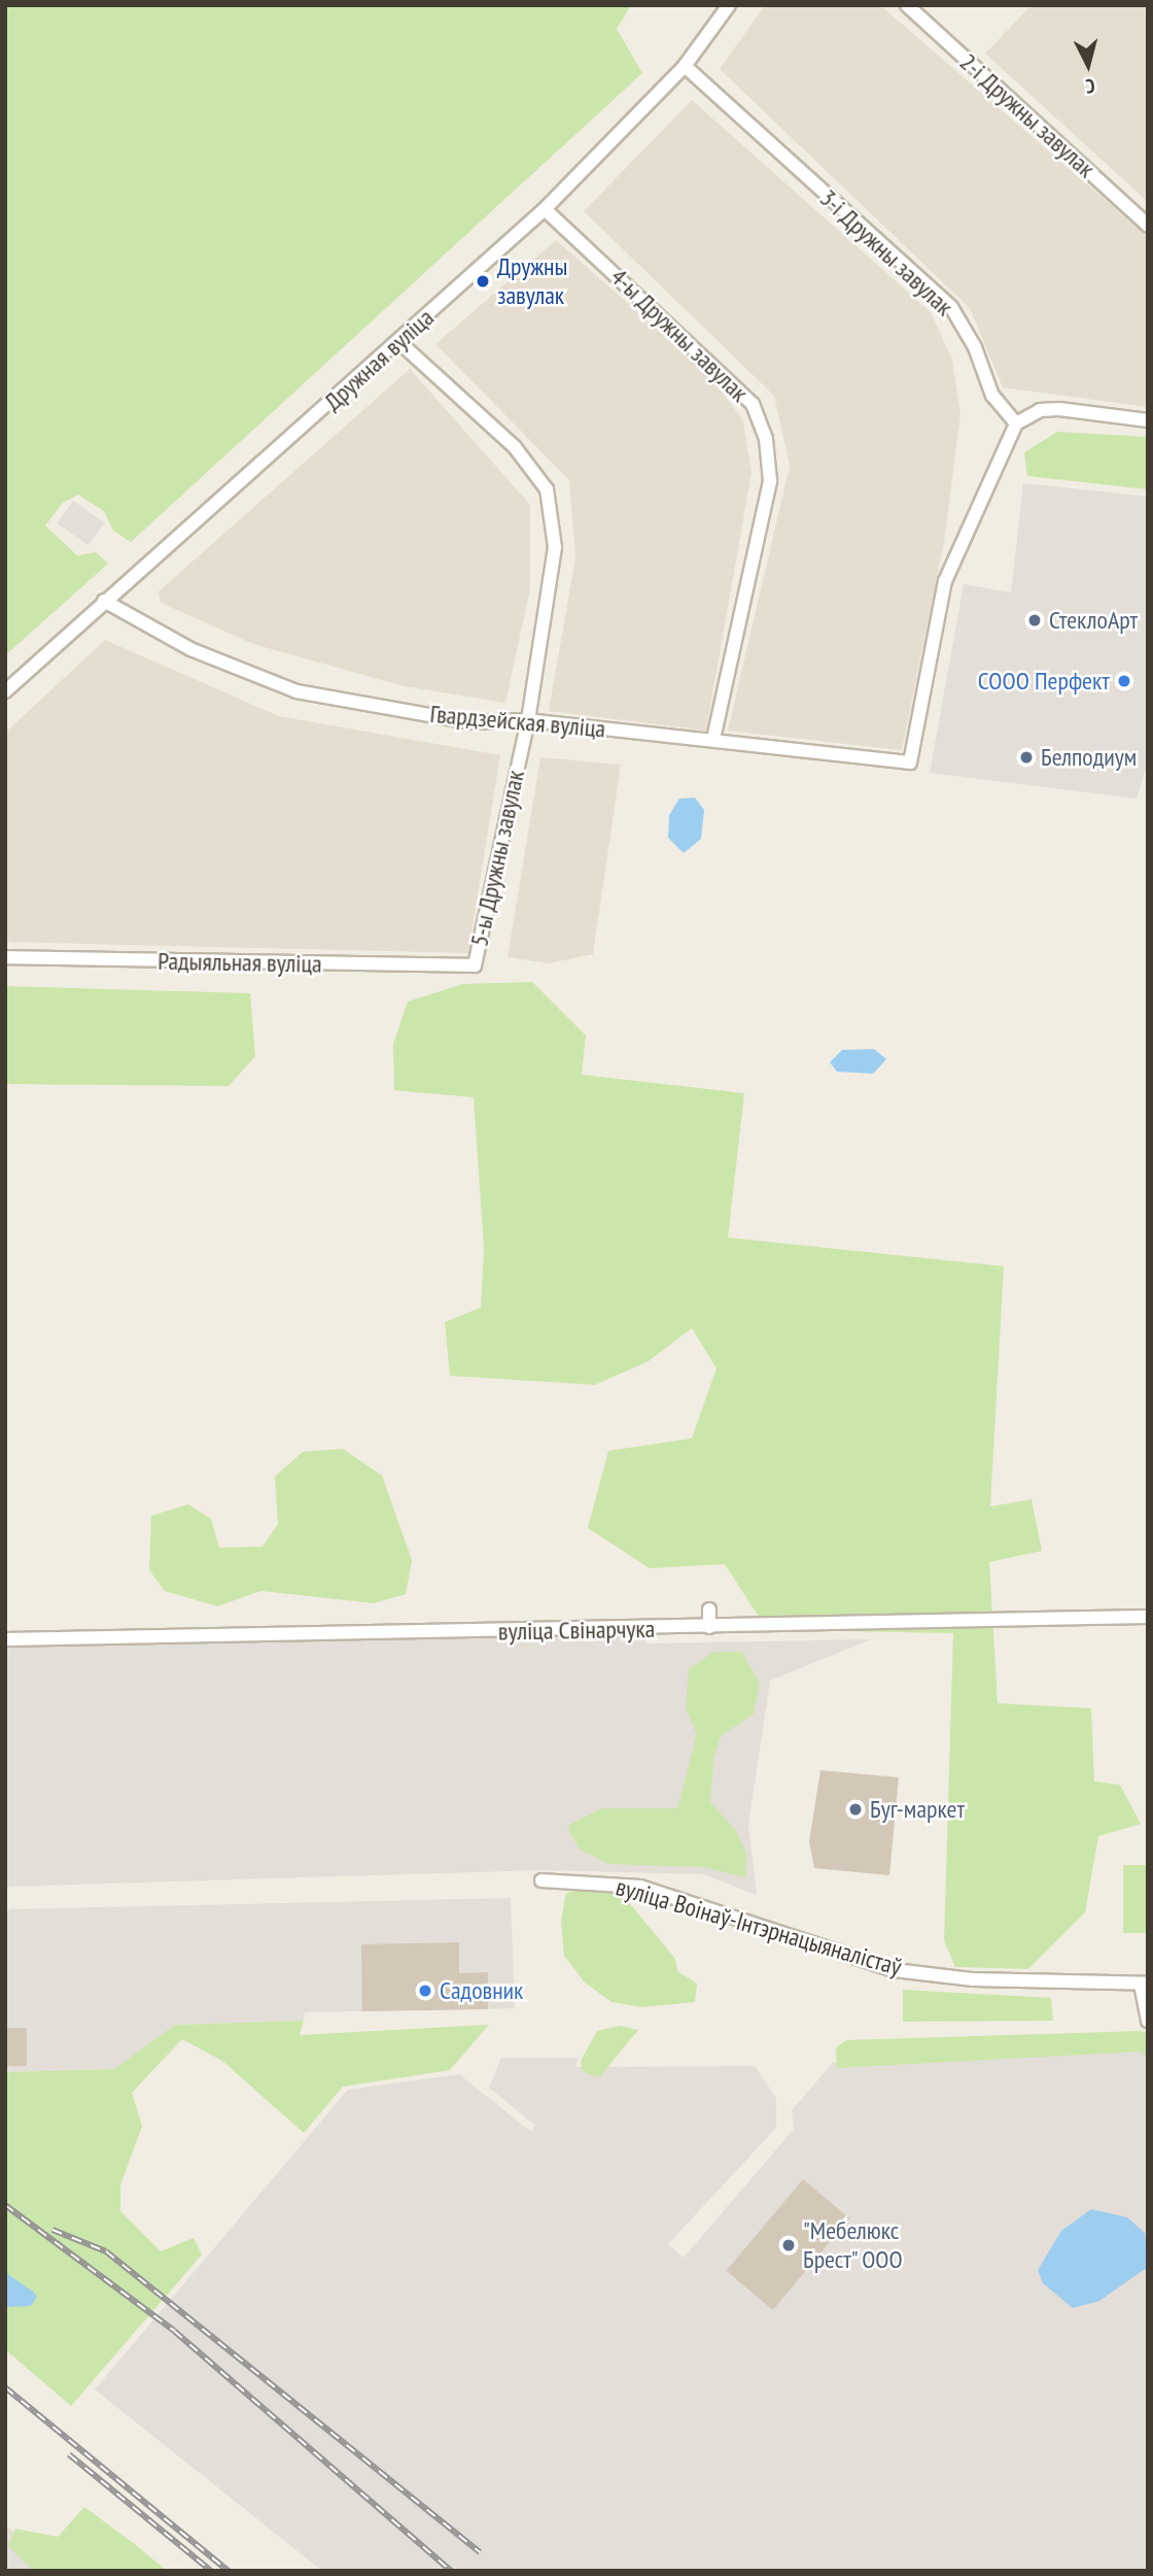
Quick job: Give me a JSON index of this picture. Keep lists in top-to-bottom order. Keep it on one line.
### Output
{"streets":{"street":["2-і Дружны завулак","3-і Дружны завулак","4-ы Дружны завулак","Дружная вуліца","Гвардзейская вуліца","5-ы Дружны завулак","Радыяльная вуліца","вуліца Свінарчука","вуліца Воінаў-Інтэрнацыяналістаў"]},"crossings":[["3-і Дружны завулак","Дружная вуліца"],["3-і Дружны завулак","Гвардзейская вуліца"],["4-ы Дружны завулак","Дружная вуліца"],["4-ы Дружны завулак","Гвардзейская вуліца"],["Дружная вуліца","Гвардзейская вуліца"],["Дружная вуліца","5-ы Дружны завулак"],["Гвардзейская вуліца","5-ы Дружны завулак"],["5-ы Дружны завулак","Радыяльная вуліца"]],"places":["Дружны завулак","СтеклоАрт","СООО Перфект","Белподиум","Буг-маркет","Садовник","\"Мебелюкс Брест\" ООО"],"north":"bottom"}
